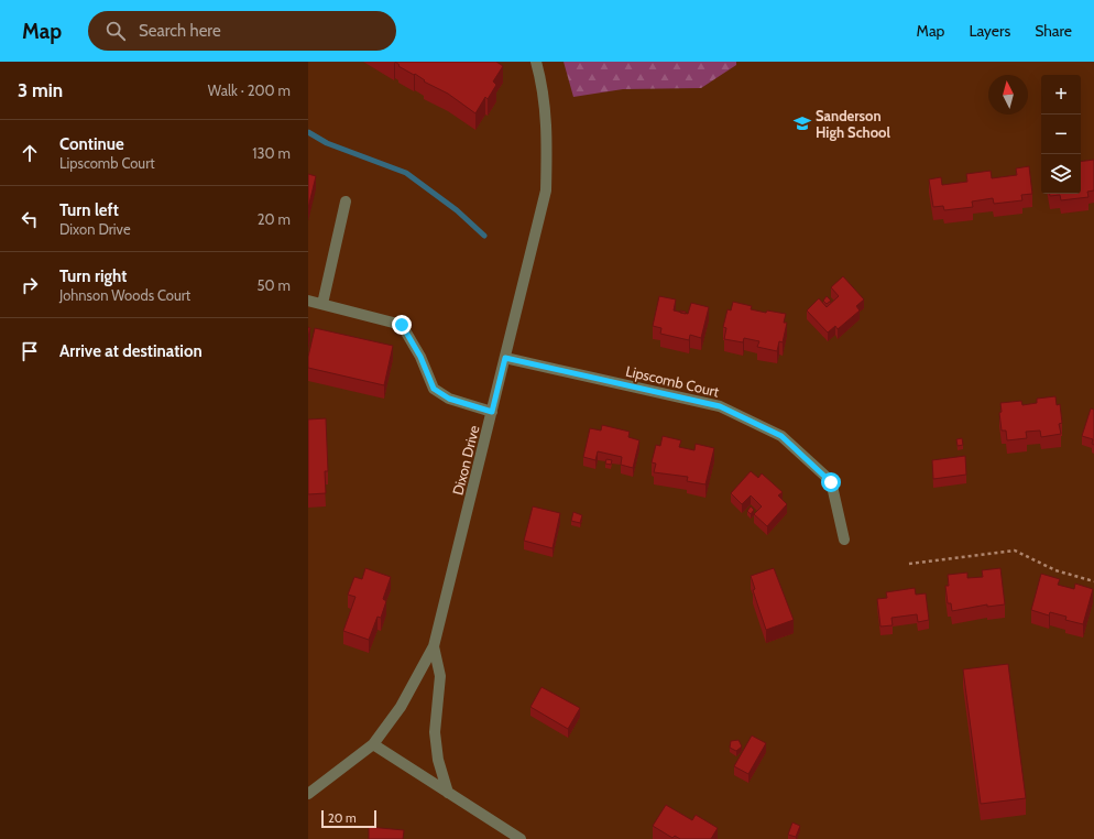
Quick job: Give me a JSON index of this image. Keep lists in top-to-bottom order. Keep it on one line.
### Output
{"streets":{"street":["Lipscomb Court","Dixon Drive"]},"crossings":[["Lipscomb Court","Dixon Drive"]],"places":{"school or university":["Sanderson High School"]},"scale_bar":"20 m","north":"top","page":{"header":"Map","search":"Search here","nav":["Map","Layers","Share"],"heading":["3 min","Walk · 200 m"],"map_buttons":["+","−"],"list":[["Continue","Lipscomb Court","130 m"],["Turn left","Dixon Drive","20 m"],["Turn right","Johnson Woods Court","50 m"],"Arrive at destination"],"scale":"20 m"}}
